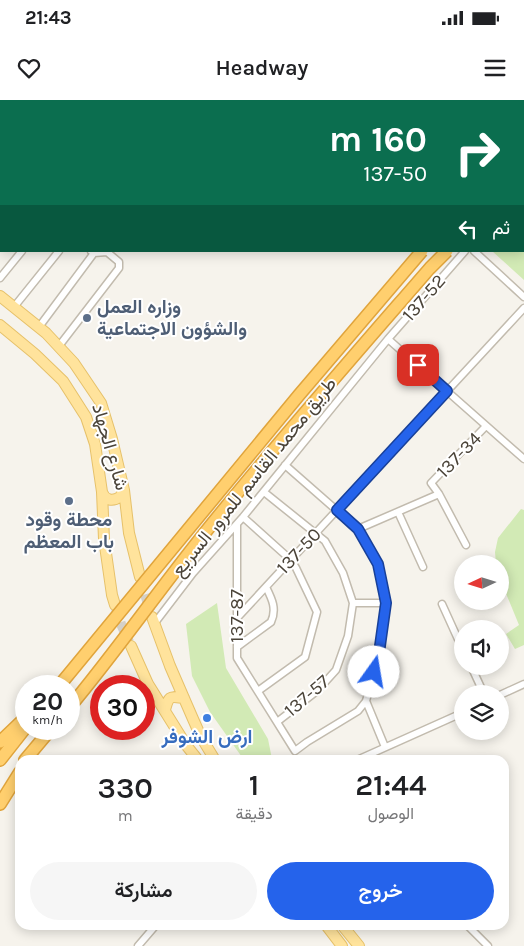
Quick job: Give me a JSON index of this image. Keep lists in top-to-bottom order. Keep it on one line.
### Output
{"streets":{"highway":["طريق محمد القاسم للمرور السريع"],"main road":["شارع الجهاد"],"street":["137-52","137-34","137-50","137-87","137-57"]},"crossings":[["137-52","137-87"],["137-52","137-57"],["137-50","137-87"],["137-50","137-57"],["137-87","137-57"]],"places":["وزاره العمل والشؤون الاجتماعية","محطة وقود باب المعظم","ارض الشوفر"],"north":"left","page":{"status":"21:43","header":"Headway","turn":["160 m","137-50"],"then":"ثم","speed":"20 km/h","limit":"30","eta":["21:44","الوصول","1","دقيقة","330","m"],"buttons":["خروج","مشاركة"]}}
